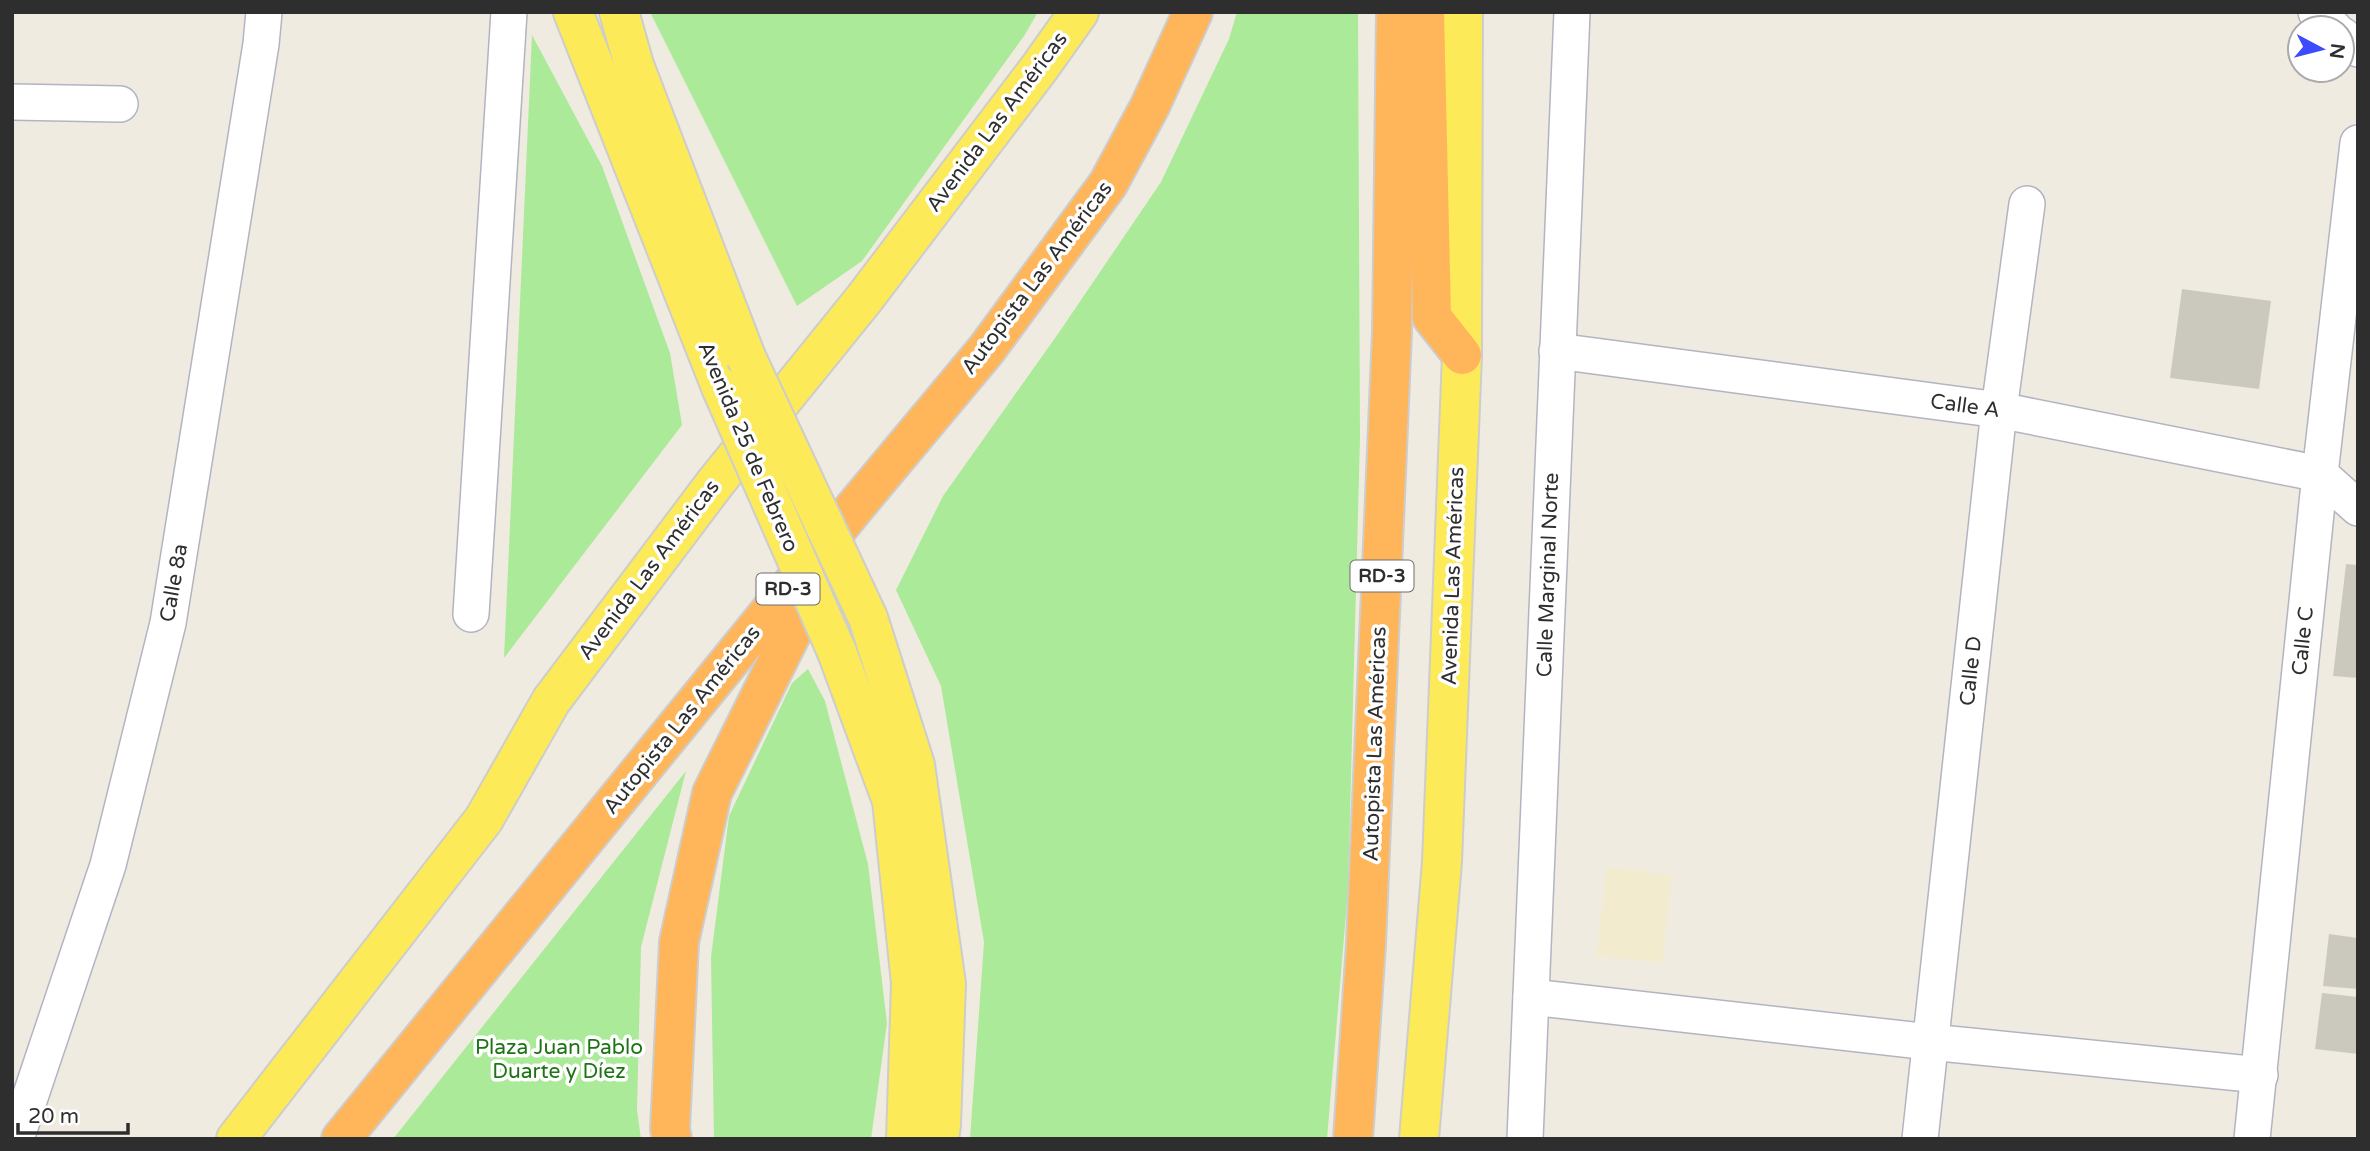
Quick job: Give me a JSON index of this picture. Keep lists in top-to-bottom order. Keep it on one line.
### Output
{"streets":{"highway":["Autopista Las Américas","RD-3"],"main road":["Avenida Las Américas","Avenida 25 de Febrero"],"street":["Calle A","Calle Marginal Norte","Calle 8a","Calle C","Calle D"]},"crossings":[["Calle A","Calle Marginal Norte"],["Calle A","Calle C"],["Calle A","Calle D"]],"parks":["Plaza Juan Pablo Duarte y Díez"],"scale_bar":"20 m","north":"right"}
